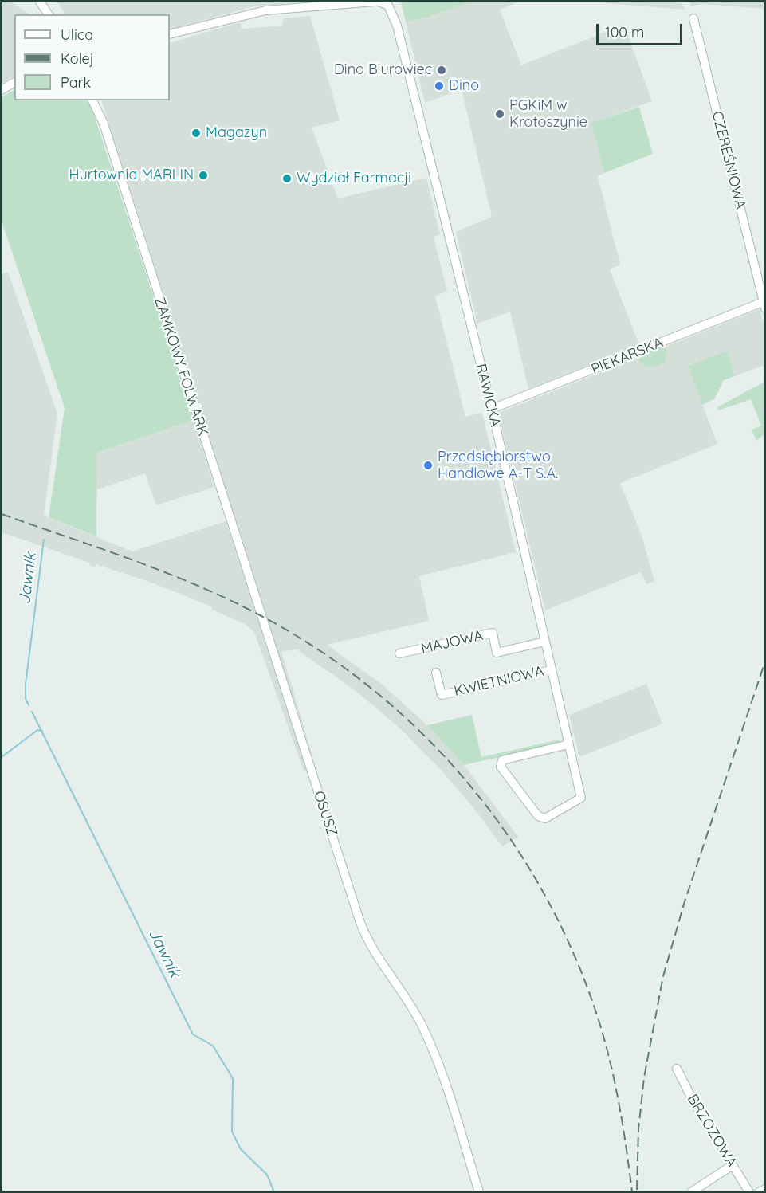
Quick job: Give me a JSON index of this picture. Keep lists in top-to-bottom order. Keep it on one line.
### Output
{"streets":{"street":["CZEREŚNIOWA","PIEKARSKA","ZAMKOWY FOLWARK","RAWICKA","MAJOWA","KWIETNIOWA","OSUSZ","BRZOZOWA"]},"crossings":[["CZEREŚNIOWA","PIEKARSKA"],["PIEKARSKA","RAWICKA"],["ZAMKOWY FOLWARK","OSUSZ"],["RAWICKA","MAJOWA"],["RAWICKA","KWIETNIOWA"]],"water":["Jawnik"],"places":["Dino Biurowiec","Dino","PGKiM w Krotoszynie","Magazyn","Hurtownia MARLIN","Wydział Farmacji","Przedsiębiorstwo Handlowe A-T S.A."],"legend":["Ulica","Kolej","Park"],"scale_bar":"100 m"}
